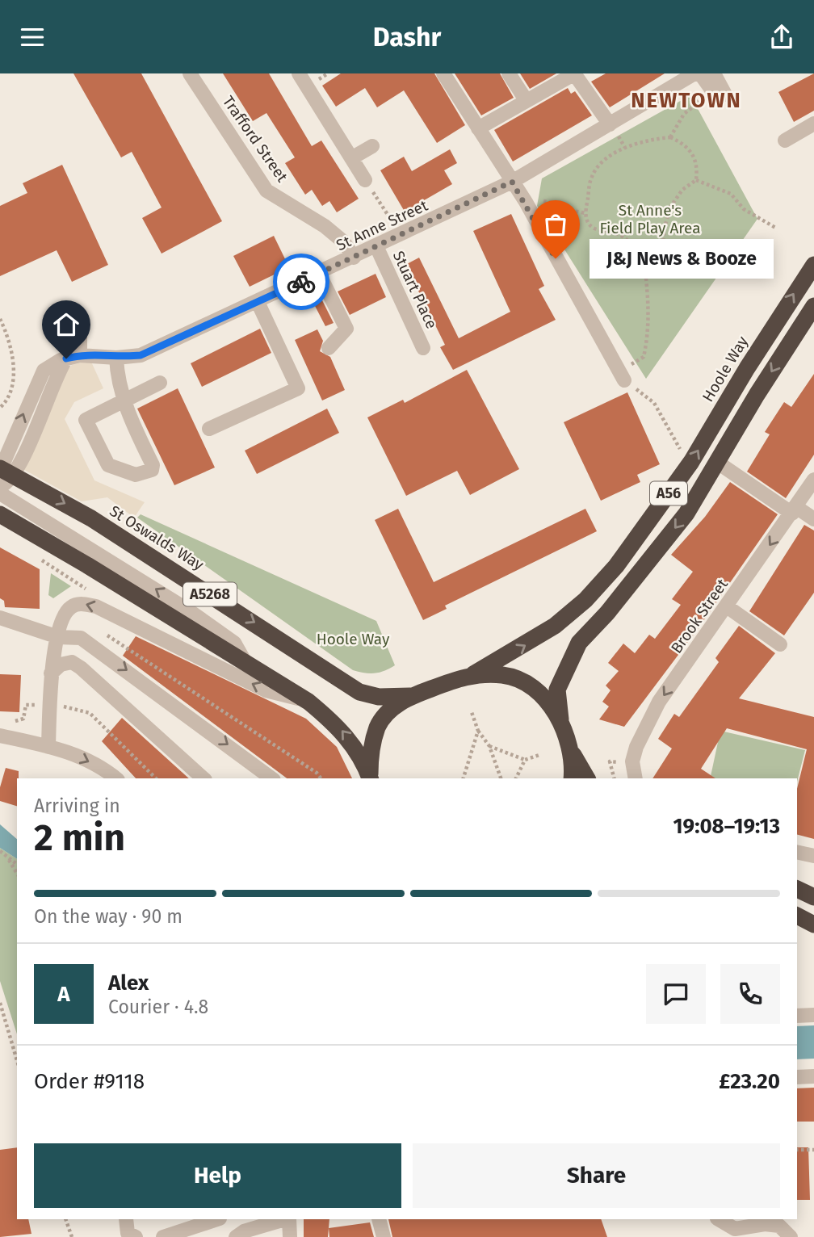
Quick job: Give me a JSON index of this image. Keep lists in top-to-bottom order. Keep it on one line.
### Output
{"streets":{"highway":["Hoole Way","A56","St Oswalds Way","A5268"],"street":["Trafford Street","St Anne Street","Stuart Place","Brook Street"]},"crossings":[["Trafford Street","St Anne Street"],["St Anne Street","Stuart Place"],["Hoole Way","A5268"],["A56","A5268"],["St Oswalds Way","A5268"]],"one_way":["Brook Street"],"districts":["NEWTOWN"],"parks":["St Anne's Field Play Area","Hoole Way"],"places":["J&J News & Booze"],"page":{"header":"Dashr","bubble":"J&J News & Booze","heading":["2 min","Arriving in","19:08–19:13"],"panel":["Alex","Courier · 4.8","Order #9118","£23.20"],"bar":"On the way · 90 m","round":"A","buttons":["Help","Share"]}}
